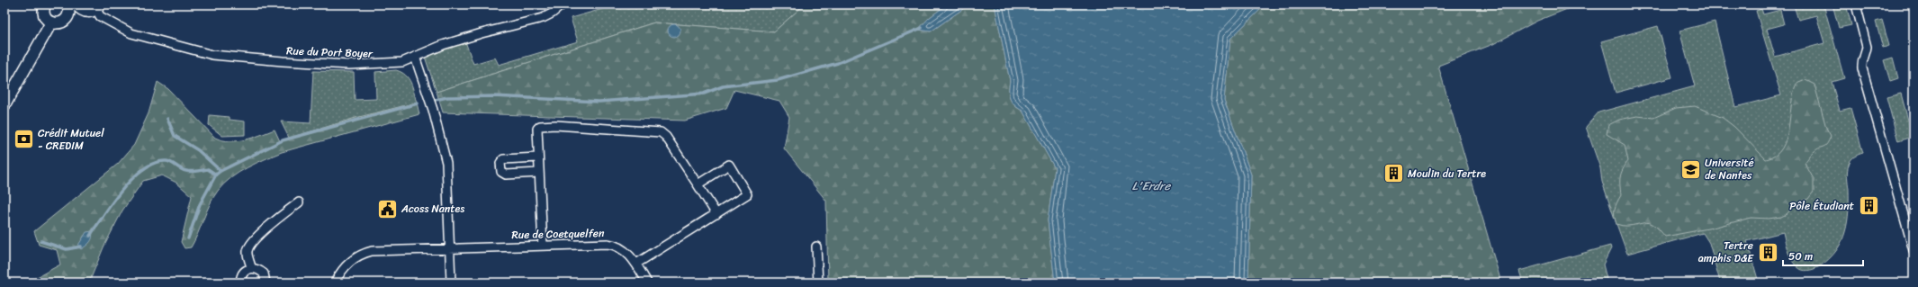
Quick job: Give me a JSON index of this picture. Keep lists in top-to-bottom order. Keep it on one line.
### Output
{"streets":{"street":["Rue du Port Boyer","Rue de Coetquelfen"]},"water":["L'Erdre"],"places":{"bank":["Crédit Mutuel - CREDIM"],"school or university":["Université de Nantes"],"building":["Moulin du Tertre","Pôle Étudiant","Tertre amphis D&E"],"public building":["Acoss Nantes"]},"scale_bar":"50 m"}
